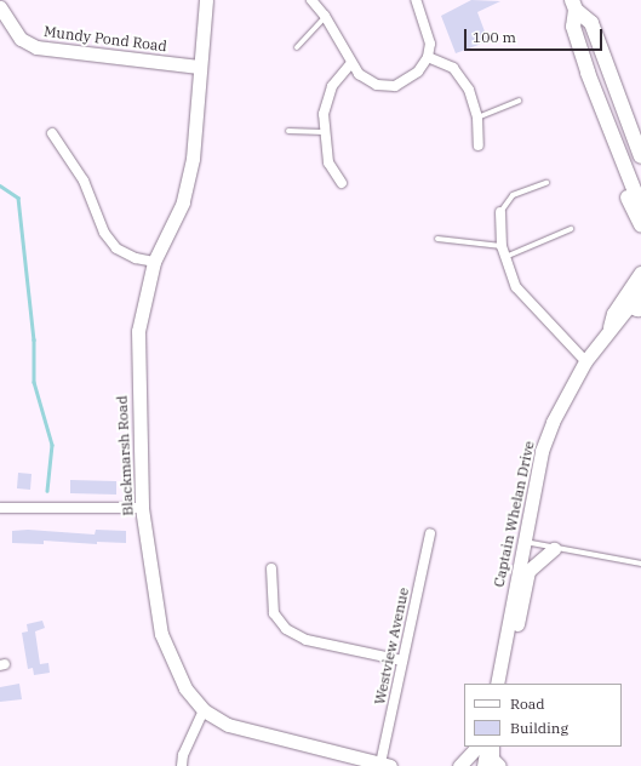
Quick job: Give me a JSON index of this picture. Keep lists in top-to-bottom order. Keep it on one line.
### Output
{"streets":{"street":["Mundy Pond Road","Blackmarsh Road","Captain Whelan Drive","Westview Avenue"]},"crossings":[["Mundy Pond Road","Blackmarsh Road"],["Blackmarsh Road","Westview Avenue"]],"legend":["Road","Building"],"scale_bar":"100 m"}
